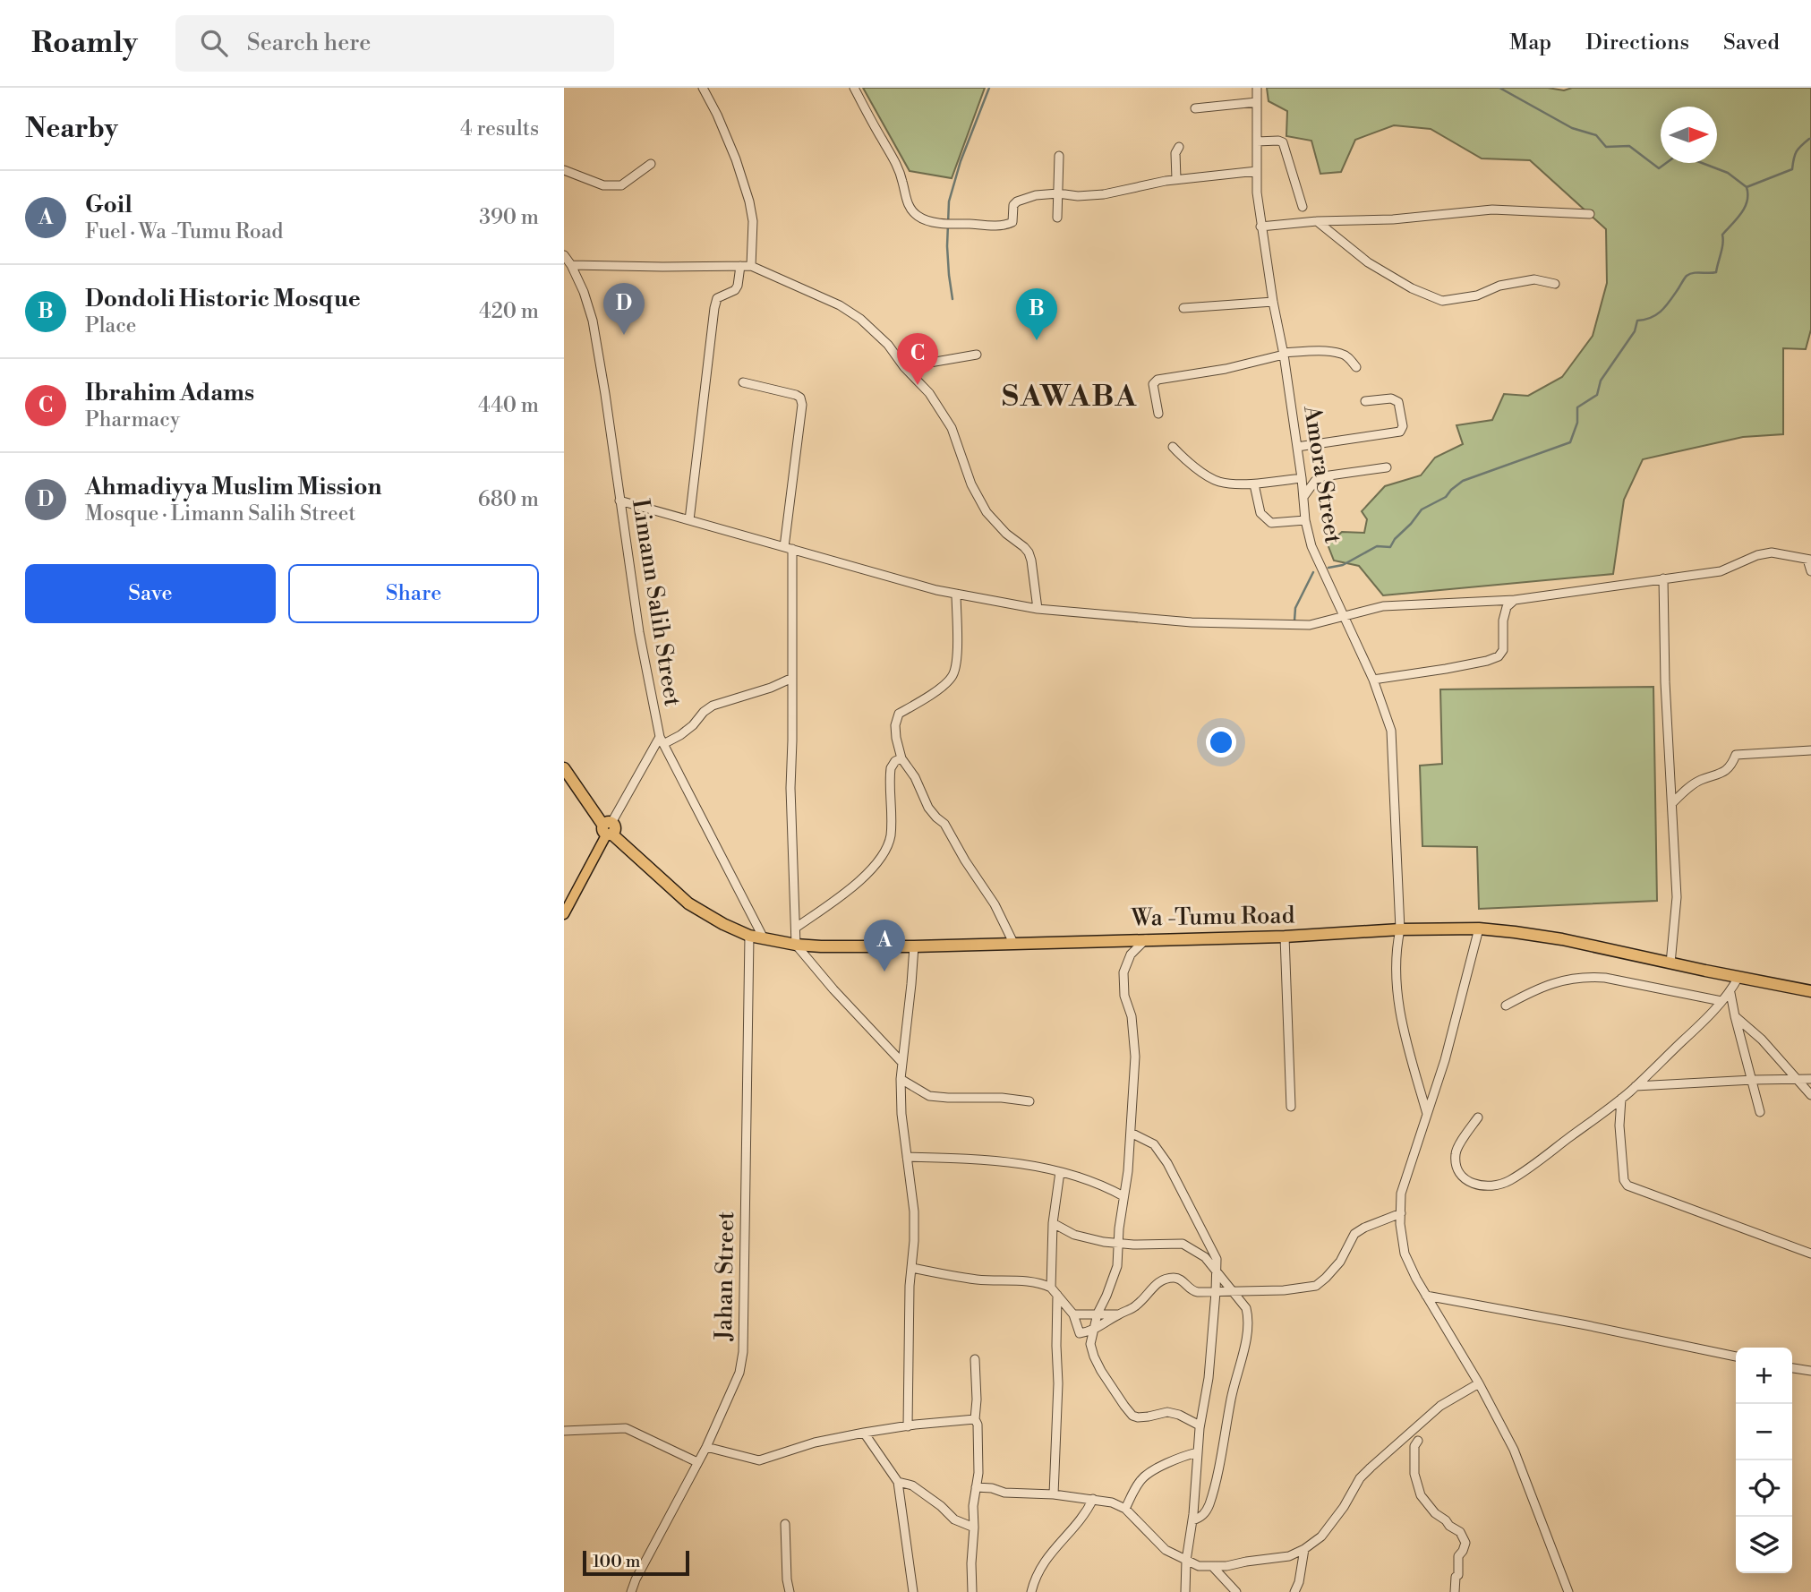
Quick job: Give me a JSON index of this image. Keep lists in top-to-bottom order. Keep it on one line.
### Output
{"streets":{"highway":["Wa -Tumu Road"],"street":["Amora Street","Limann Salih Street","Jahan Street"]},"crossings":[["Amora Street","Wa -Tumu Road"],["Limann Salih Street","Wa -Tumu Road"],["Wa -Tumu Road","Jahan Street"]],"districts":["SAWABA"],"scale_bar":"100 m","north":"right","page":{"header":"Roamly","search":"Search here","nav":["Map","Directions","Saved"],"heading":["Nearby","4 results"],"list":[{"mark":"A","name":"Goil","note":"Fuel · Wa -Tumu Road","value":"390 m"},{"mark":"B","name":"Dondoli Historic Mosque","note":"Place","value":"420 m"},{"mark":"C","name":"Ibrahim Adams","note":"Pharmacy","value":"440 m"},{"mark":"D","name":"Ahmadiyya Muslim Mission","note":"Mosque · Limann Salih Street","value":"680 m"}],"pins":["D","B","C","A"],"buttons":["Save","Share"],"map_buttons":["+","−"],"scale":"100 m"}}
